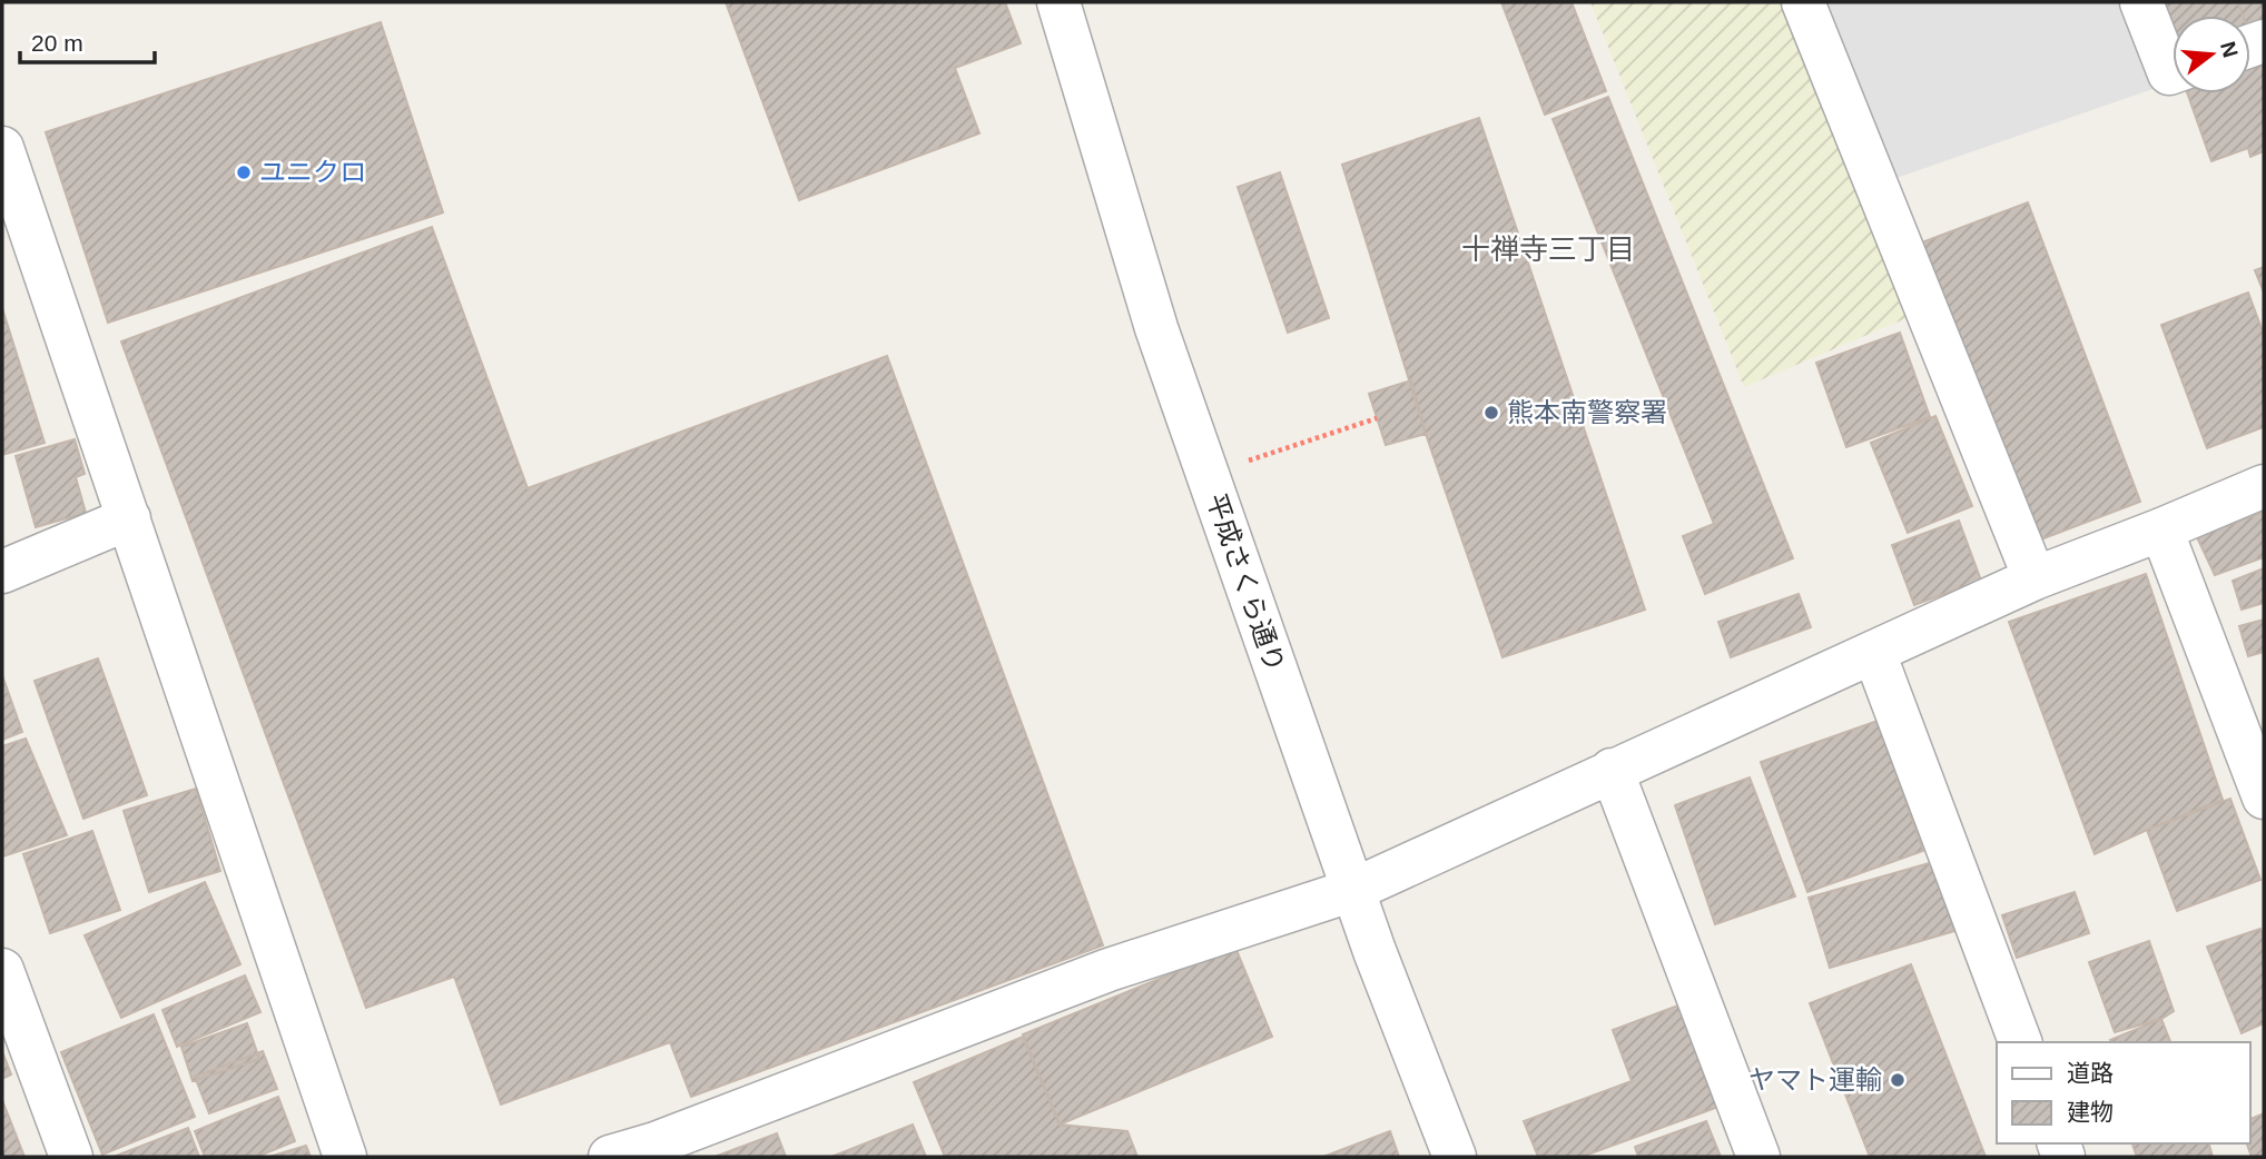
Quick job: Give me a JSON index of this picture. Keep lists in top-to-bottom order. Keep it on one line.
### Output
{"streets":{"street":["平成さくら通り"]},"districts":["十禅寺三丁目"],"places":["ユニクロ","熊本南警察署","ヤマト運輸"],"legend":["道路","建物"],"scale_bar":"20 m","north":"right"}
